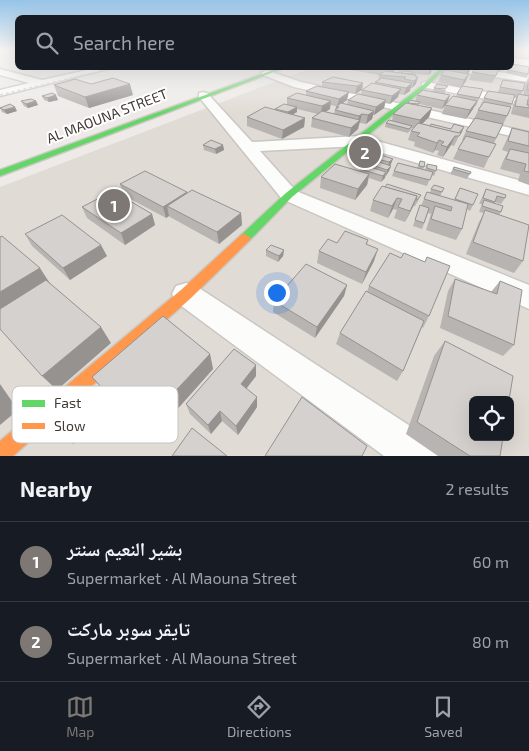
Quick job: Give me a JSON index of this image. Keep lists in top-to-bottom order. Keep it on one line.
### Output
{"streets":{"main road":["AL MAOUNA STREET"]},"legend":["Fast","Slow"],"page":{"search":"Search here","pins":["2","1"],"heading":["Nearby","2 results"],"list":[{"mark":"1","name":"بشير النعيم سنتر","note":"Supermarket · Al Maouna Street","value":"60 m"},{"mark":"2","name":"تايقر سوبر ماركت","note":"Supermarket · Al Maouna Street","value":"80 m"}],"nav":["Map","Directions","Saved"]}}
